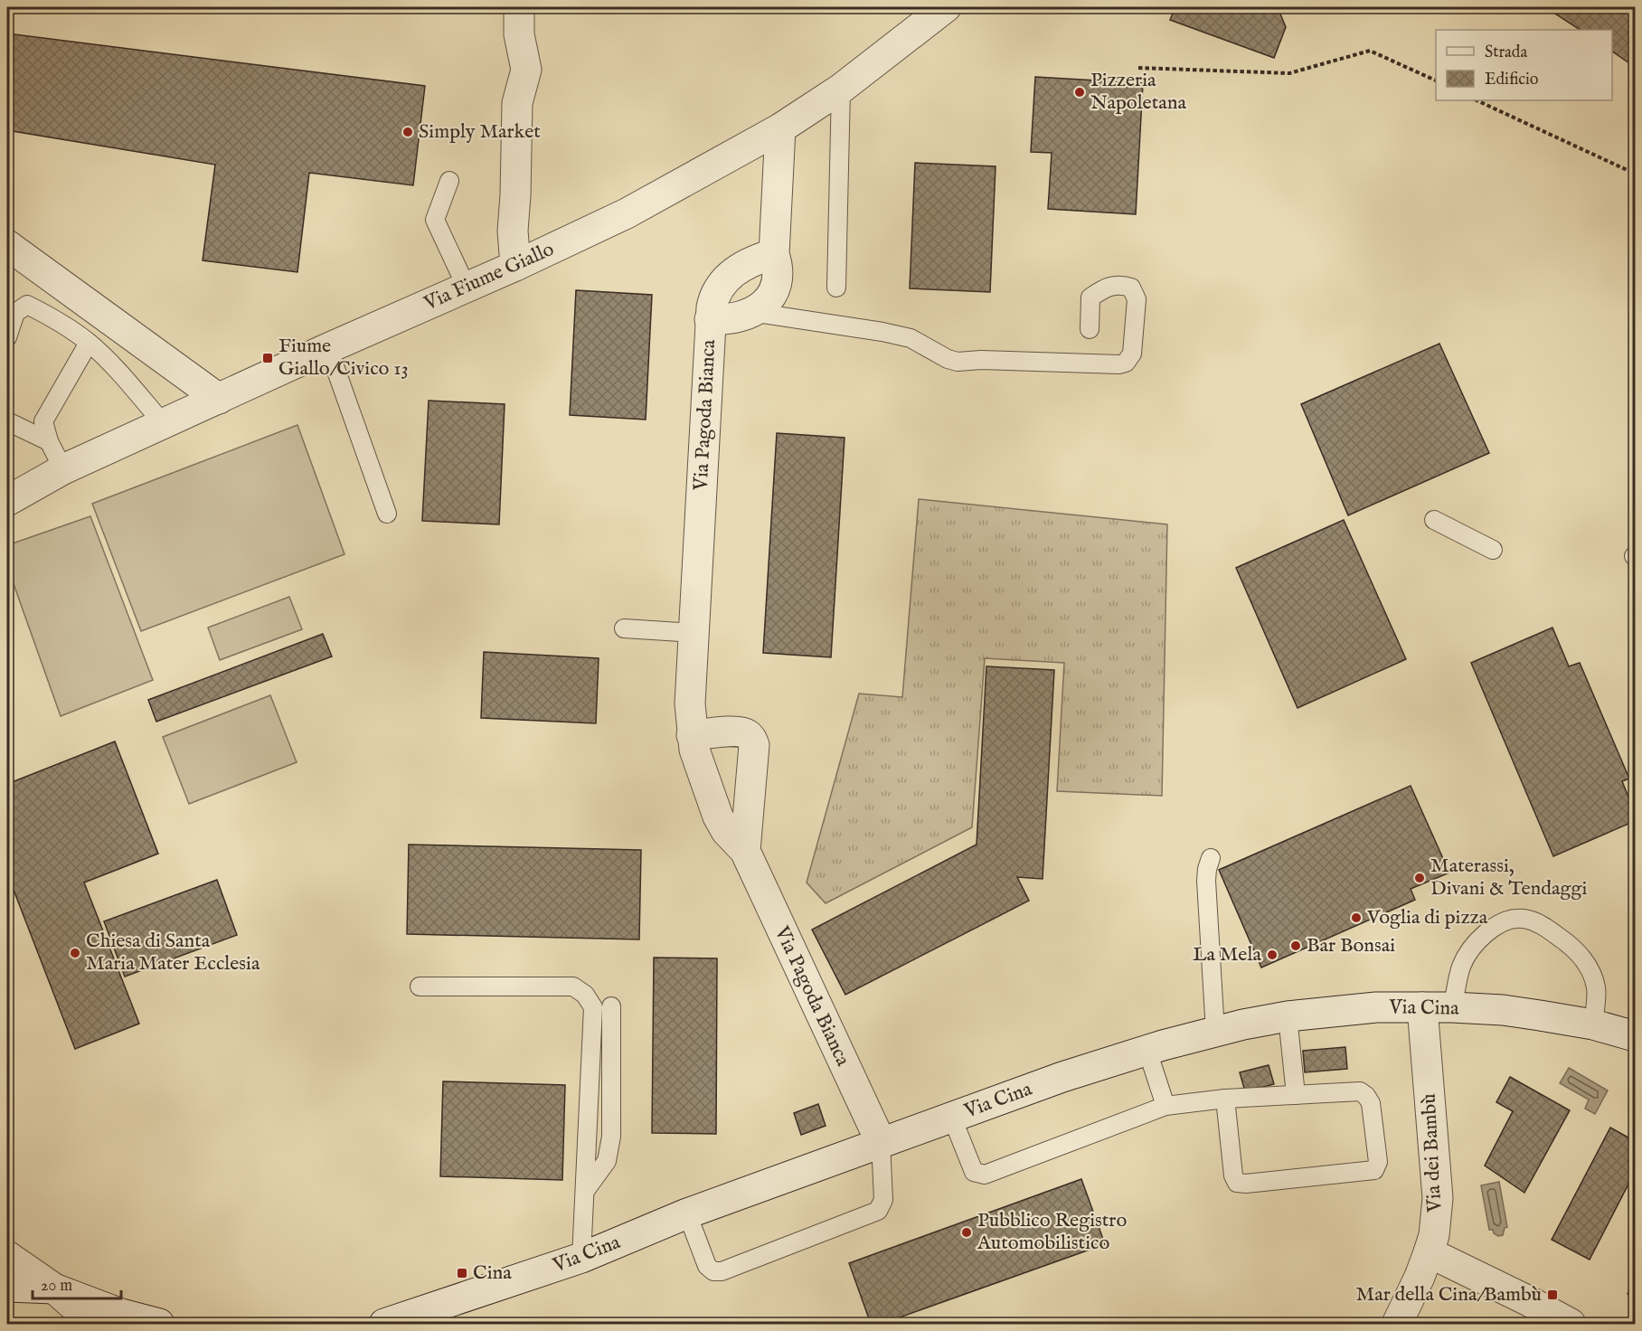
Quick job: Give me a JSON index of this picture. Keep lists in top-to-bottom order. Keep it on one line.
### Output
{"streets":{"street":["Via Fiume Giallo","Via Pagoda Bianca","Via Cina","Via dei Bambù"]},"crossings":[["Via Pagoda Bianca","Via Cina"],["Via Cina","Via dei Bambù"]],"places":{"other":["Pizzeria Napoletana","Simply Market","Materassi, Divani & Tendaggi","Voglia di pizza","Bar Bonsai","Chiesa di Santa Maria Mater Ecclesia","La Mela","Pubblico Registro Automobilistico"],"transit":["Fiume Giallo/Civico 13","Cina","Mar della Cina/Bambù"]},"legend":["Strada","Edificio"],"scale_bar":"20 m"}
